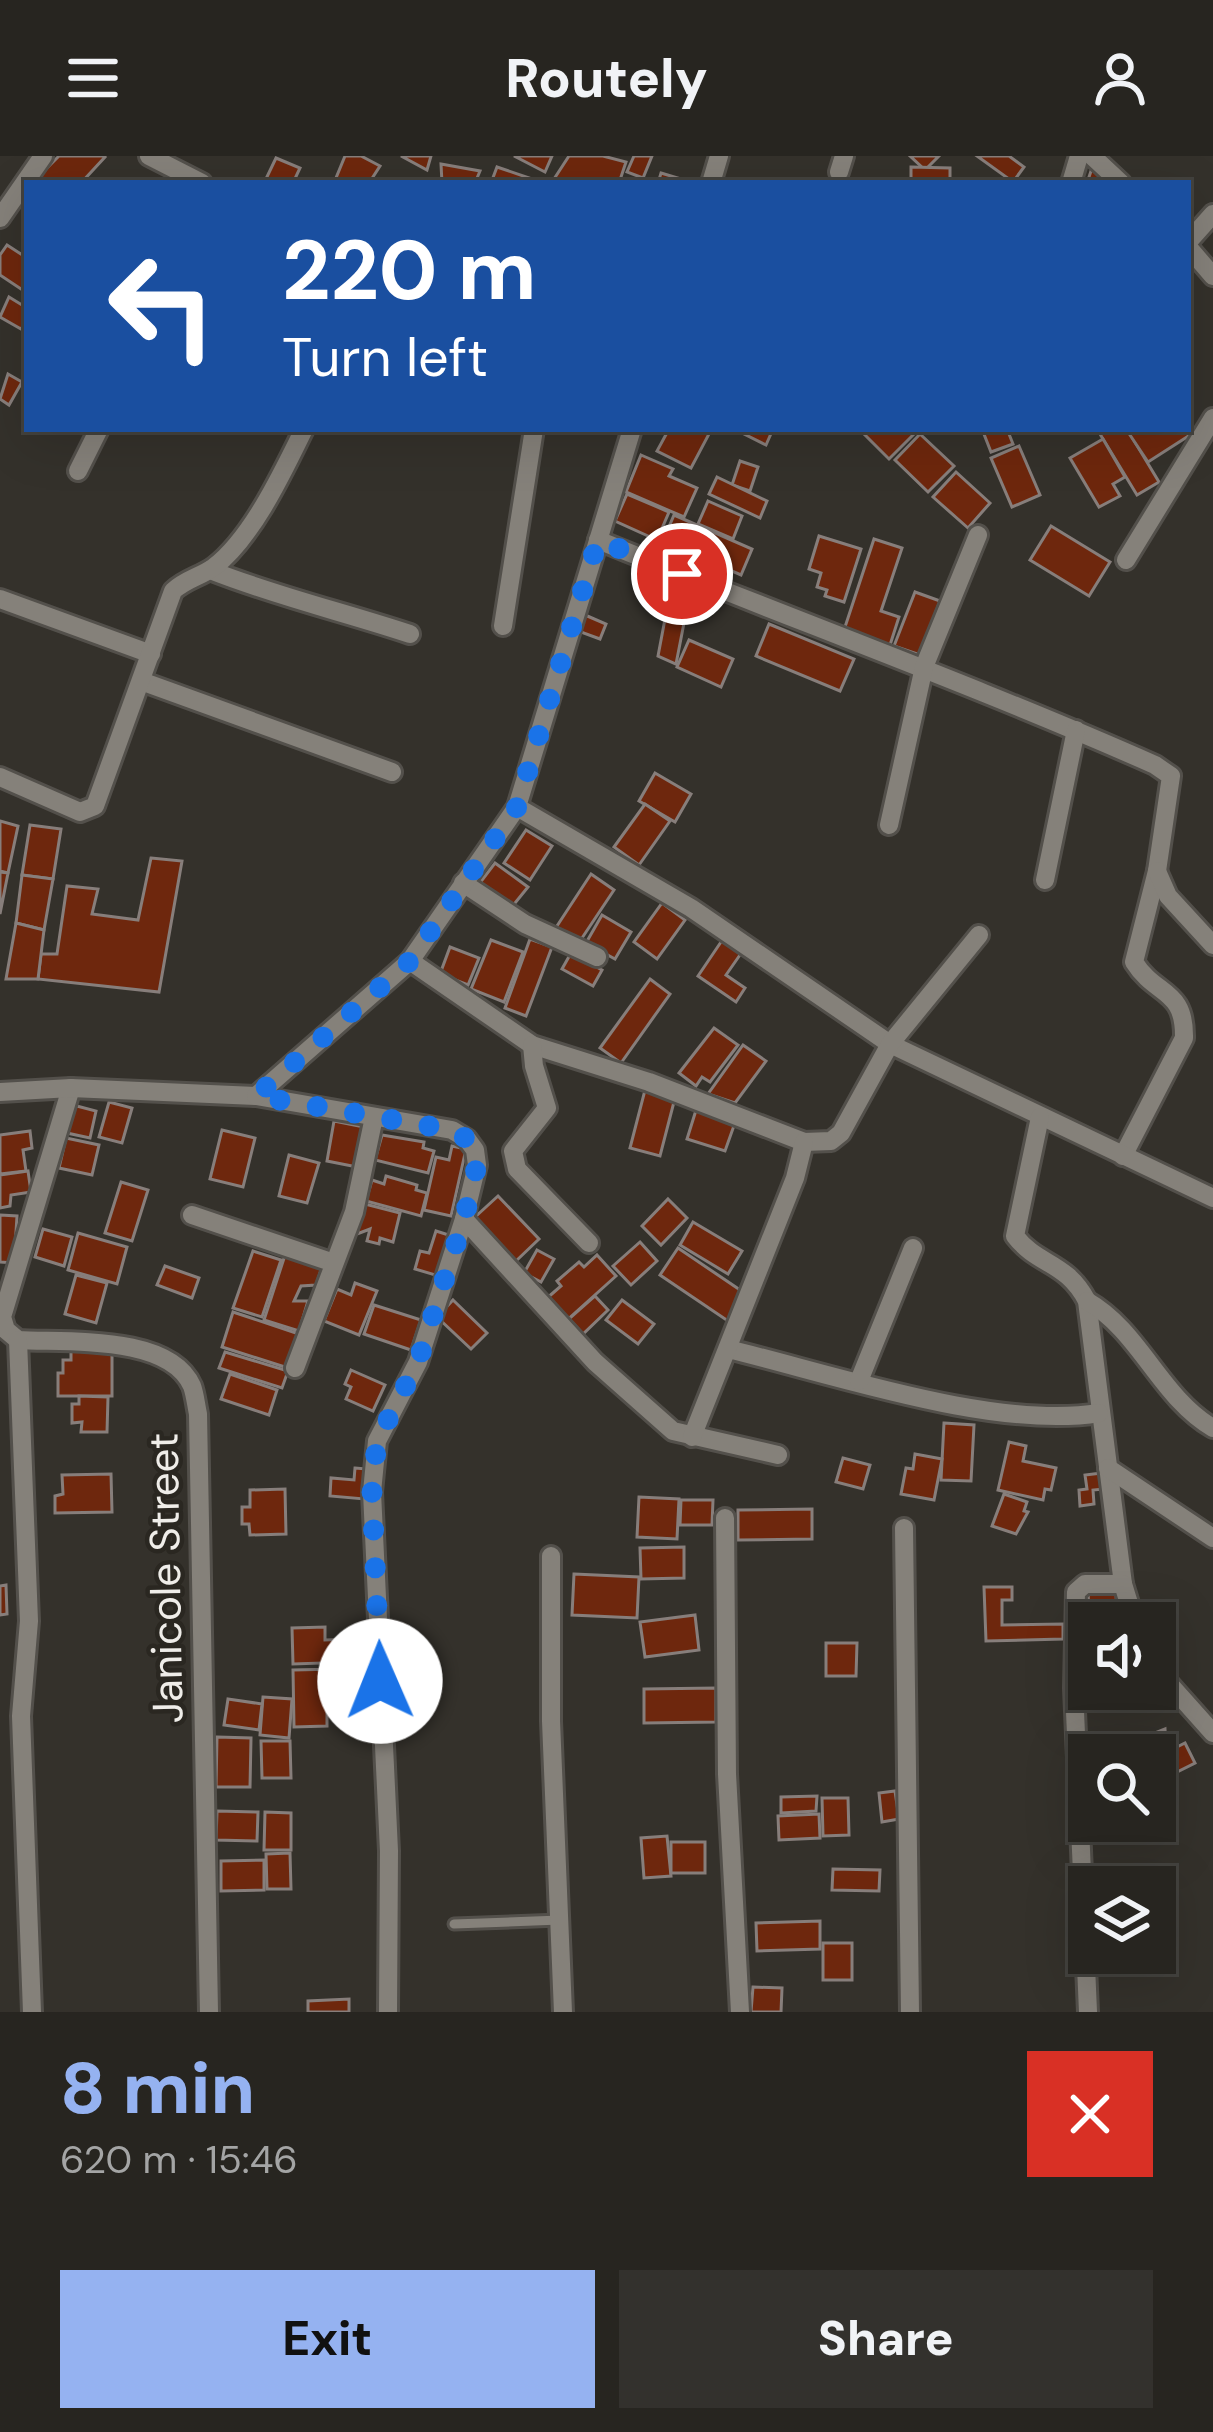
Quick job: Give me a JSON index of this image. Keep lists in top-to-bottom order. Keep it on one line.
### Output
{"streets":{"street":["Janicole Street"]},"page":{"header":"Routely","turn":["220 m","Turn left"],"heading":["8 min","620 m · 15:46"],"buttons":["Exit","Share"]}}
